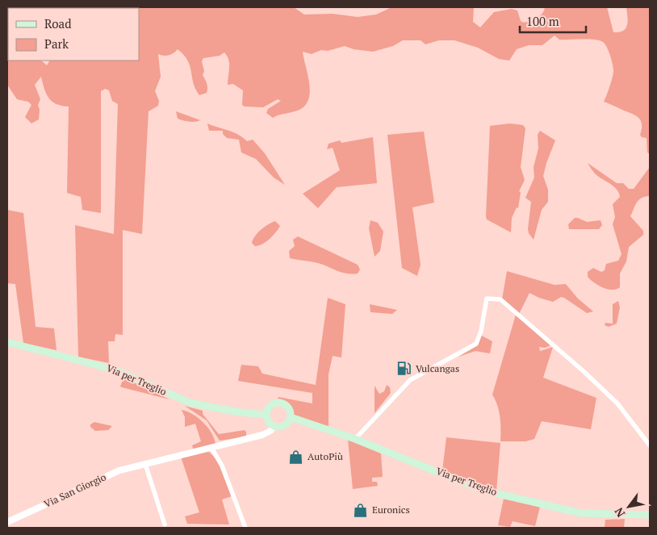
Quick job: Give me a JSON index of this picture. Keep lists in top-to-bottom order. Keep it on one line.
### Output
{"streets":{"main road":["Via per Treglio"],"street":["Via San Giorgio"]},"crossings":[["Via per Treglio","Via San Giorgio"]],"places":{"fuel station":["Vulcangas"],"shop":["AutoPiù","Euronics"]},"legend":["Road","Park"],"scale_bar":"100 m","north":"bottom left"}
